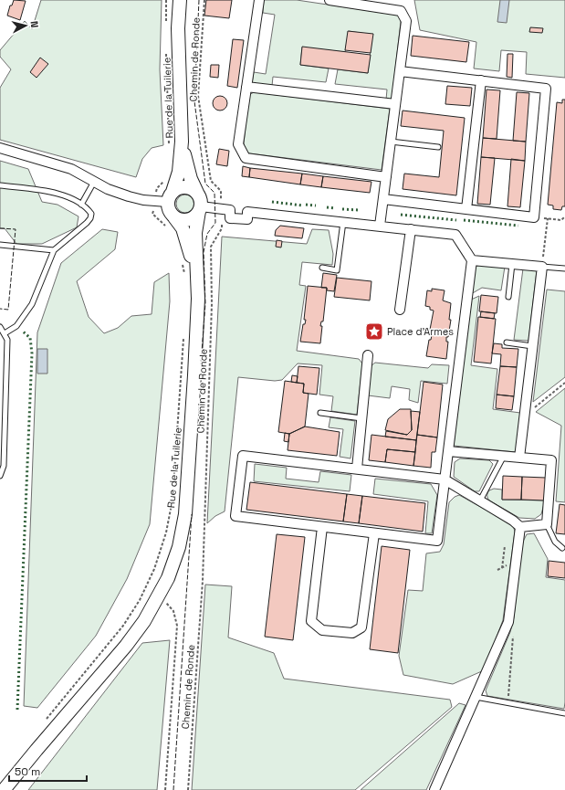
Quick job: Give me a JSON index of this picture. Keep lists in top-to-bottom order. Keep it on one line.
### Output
{"streets":{"street":["Rue de la Tuilerie"],"path":["Chemin de Ronde"]},"places":{"place":["Place d'Armes"]},"scale_bar":"50 m","north":"right"}
